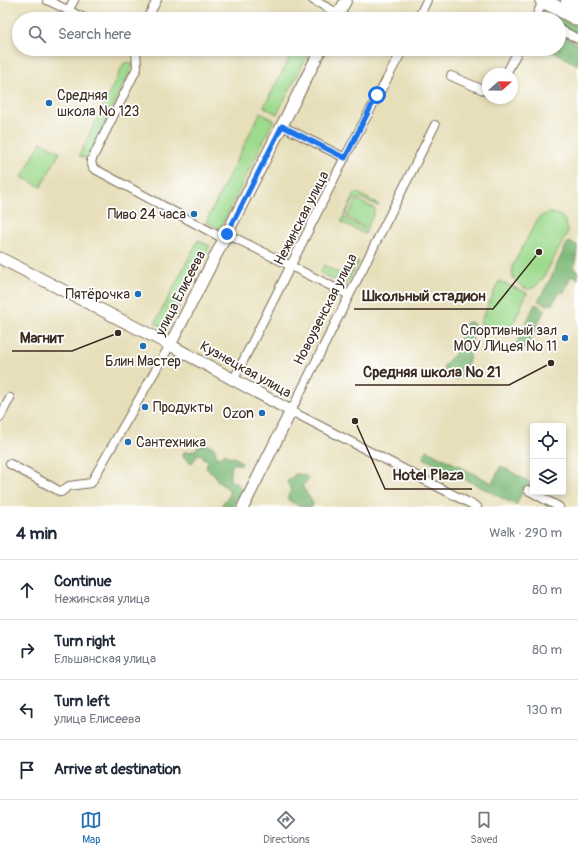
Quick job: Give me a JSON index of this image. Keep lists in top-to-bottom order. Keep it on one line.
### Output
{"streets":{"street":["Нежинская улица","улица Елисеева","Новоузенская улица","Кузнецкая улица"]},"crossings":[["Нежинская улица","Кузнецкая улица"],["улица Елисеева","Кузнецкая улица"],["Новоузенская улица","Кузнецкая улица"]],"places":["Средняя школа № 123","Пиво 24 часа","Школьный стадион","Пятёрочка","Магнит","Спортивный зал МОУ ЛИцея № 11","Блин Мастер","Средняя школа № 21","Продукты","Ozon","Hotel Plaza","Сантехника"],"north":"right","page":{"search":"Search here","heading":["4 min","Walk · 290 m"],"list":[["Continue","Нежинская улица","80 m"],["Turn right","Ельшанская улица","80 m"],["Turn left","улица Елисеева","130 m"],"Arrive at destination"],"nav":["Map","Directions","Saved"]}}
